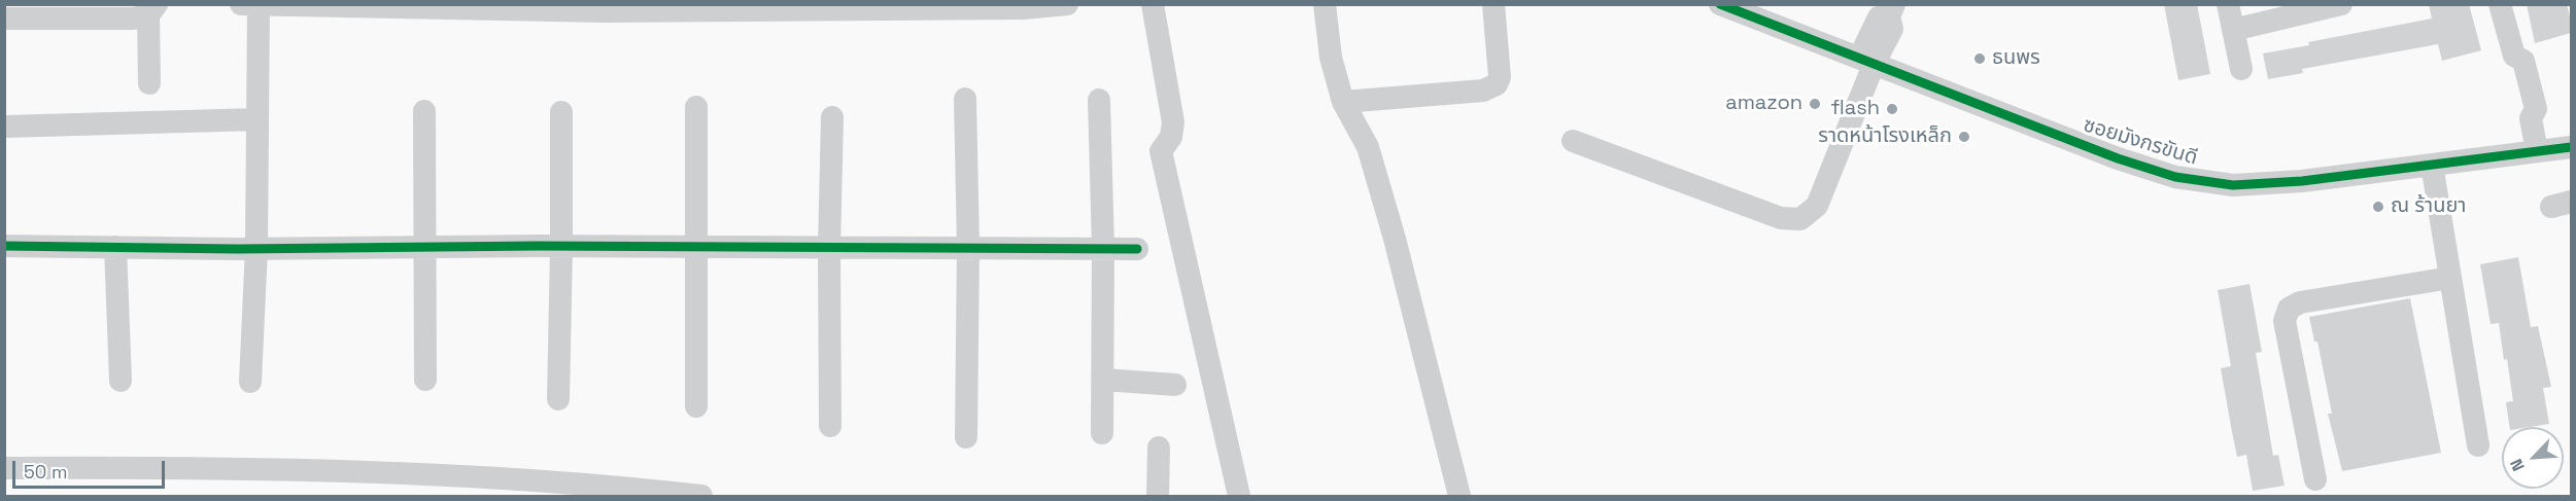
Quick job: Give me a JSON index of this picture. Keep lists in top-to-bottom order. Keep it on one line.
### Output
{"streets":{"street":["ซอยมังกรขันดี"]},"places":["ธนพร","amazon","flash","ราดหน้าโรงเหล็ก","ณ ร้านยา"],"scale_bar":"50 m","north":"bottom left"}
